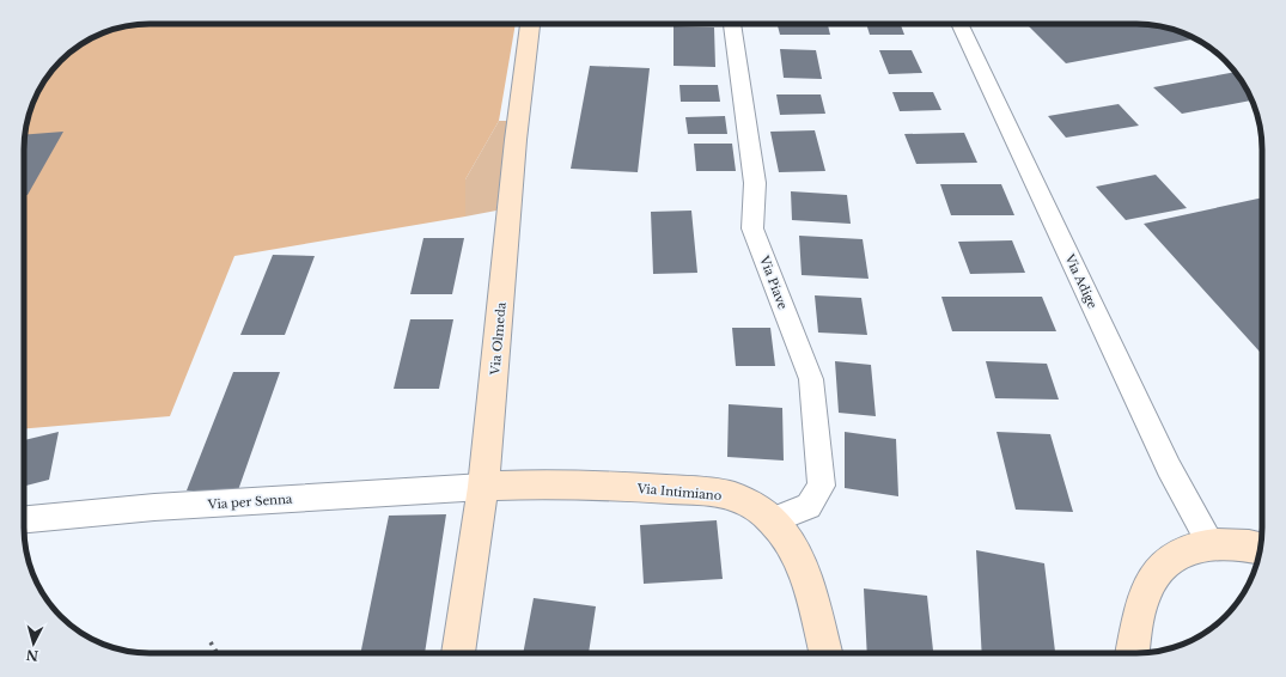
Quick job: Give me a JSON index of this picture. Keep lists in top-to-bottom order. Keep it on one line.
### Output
{"streets":{"main road":["Via Olmeda","Via Intimiano"],"street":["Via Adige","Via Piave","Via per Senna"]},"crossings":[["Via Piave","Via Intimiano"],["Via Olmeda","Via Intimiano"],["Via Olmeda","Via per Senna"],["Via Intimiano","Via per Senna"]],"north":"bottom"}
